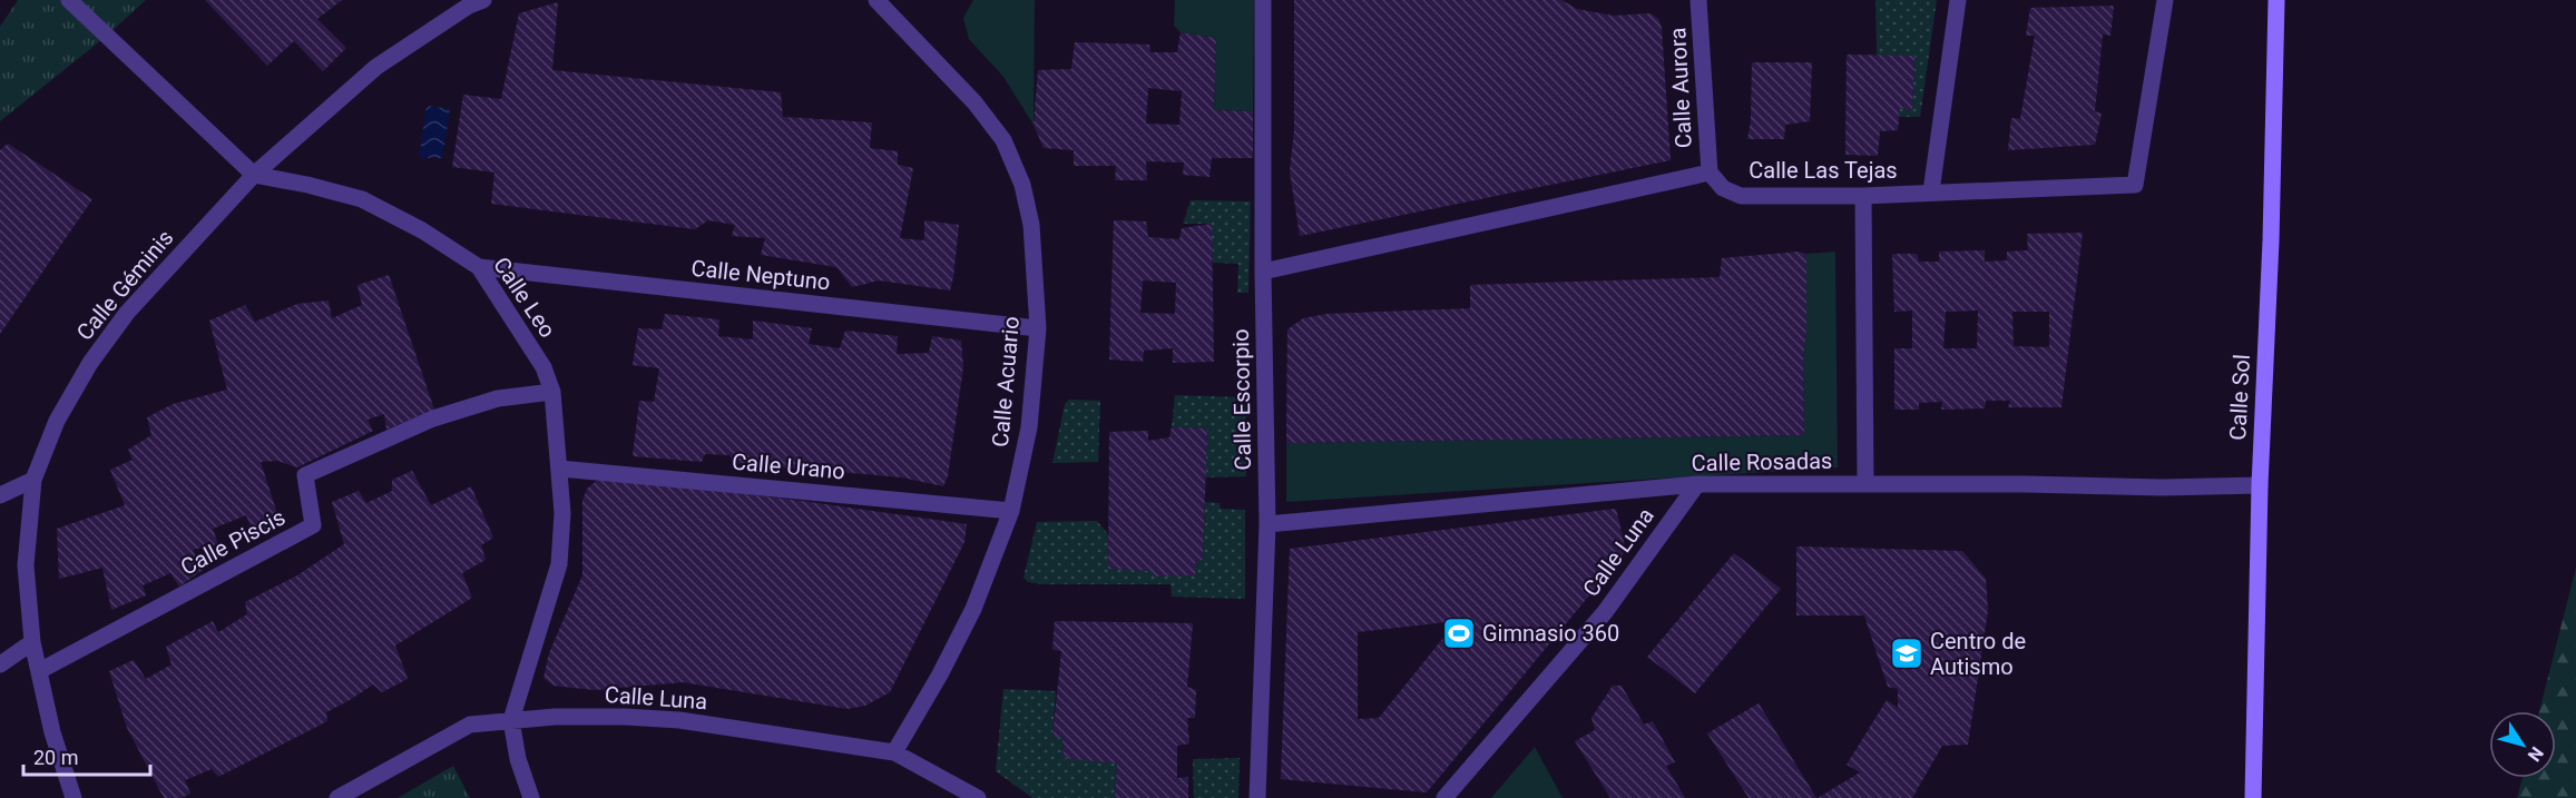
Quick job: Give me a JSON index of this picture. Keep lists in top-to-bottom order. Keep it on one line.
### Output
{"streets":{"street":["Calle Aurora","Calle Las Tejas","Calle Neptuno","Calle Géminis","Calle Leo","Calle Acuario","Calle Sol","Calle Escorpio","Calle Rosadas","Calle Urano","Calle Piscis","Calle Luna"]},"crossings":[["Calle Aurora","Calle Las Tejas"],["Calle Neptuno","Calle Leo"],["Calle Neptuno","Calle Acuario"],["Calle Géminis","Calle Leo"],["Calle Géminis","Calle Piscis"],["Calle Leo","Calle Urano"],["Calle Leo","Calle Piscis"],["Calle Leo","Calle Luna"],["Calle Acuario","Calle Urano"],["Calle Acuario","Calle Luna"],["Calle Sol","Calle Rosadas"],["Calle Escorpio","Calle Rosadas"],["Calle Rosadas","Calle Luna"]],"places":{"sports":["Gimnasio 360"],"school or university":["Centro de Autismo"]},"scale_bar":"20 m","north":"bottom right"}
